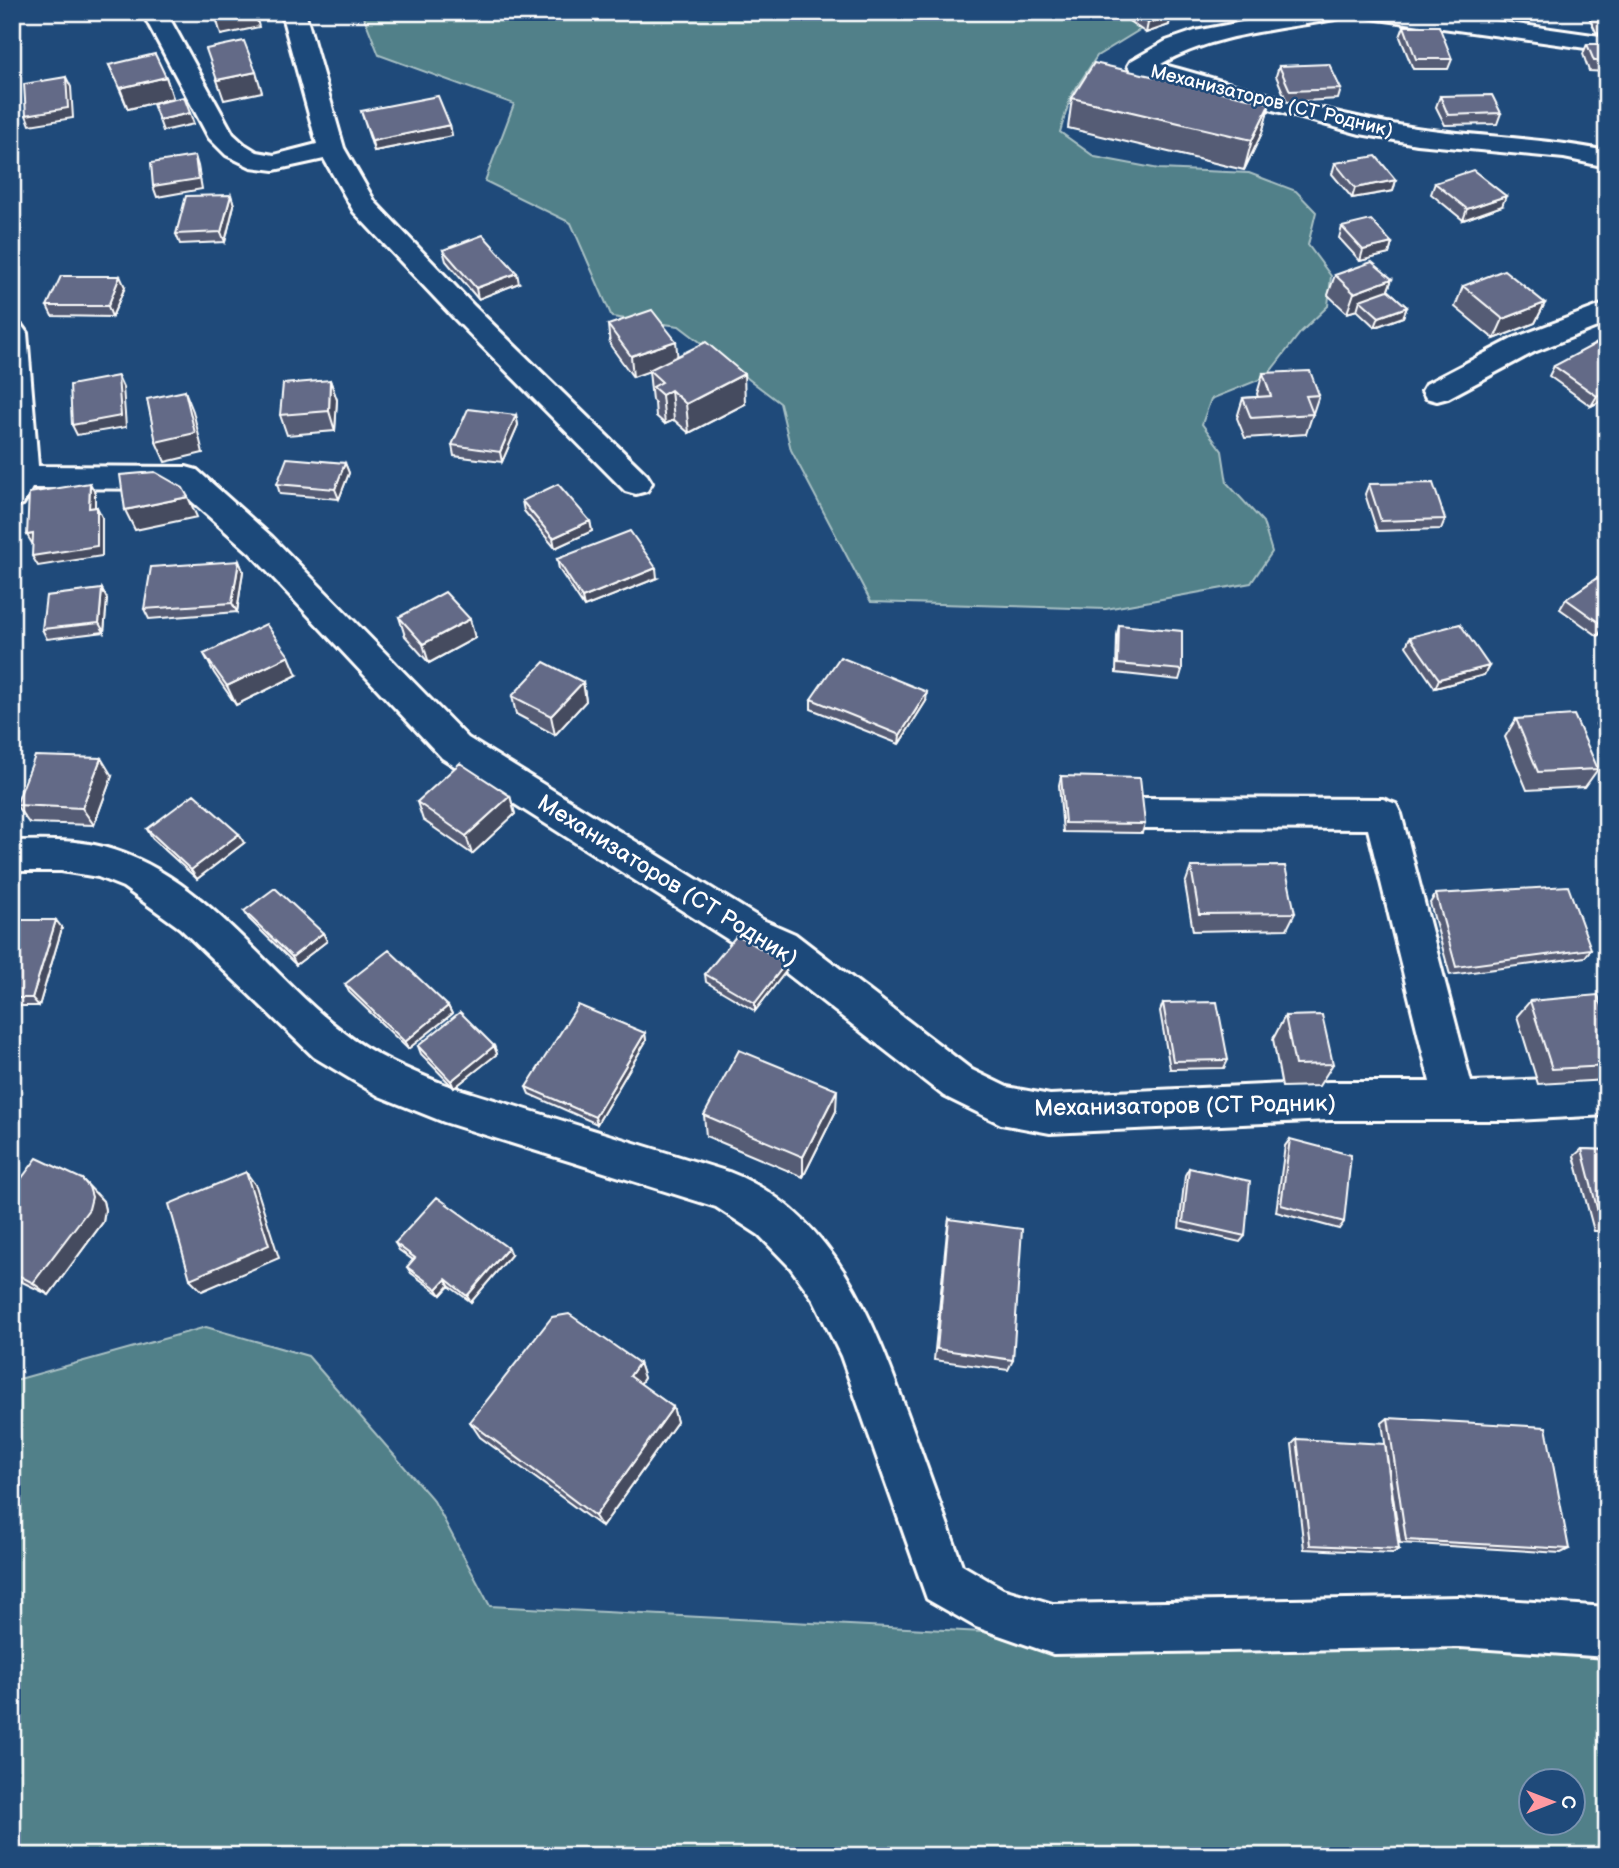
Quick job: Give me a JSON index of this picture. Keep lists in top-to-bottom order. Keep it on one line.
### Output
{"streets":{"lane":["Механизаторов (СТ Родник)"]},"north":"right"}
